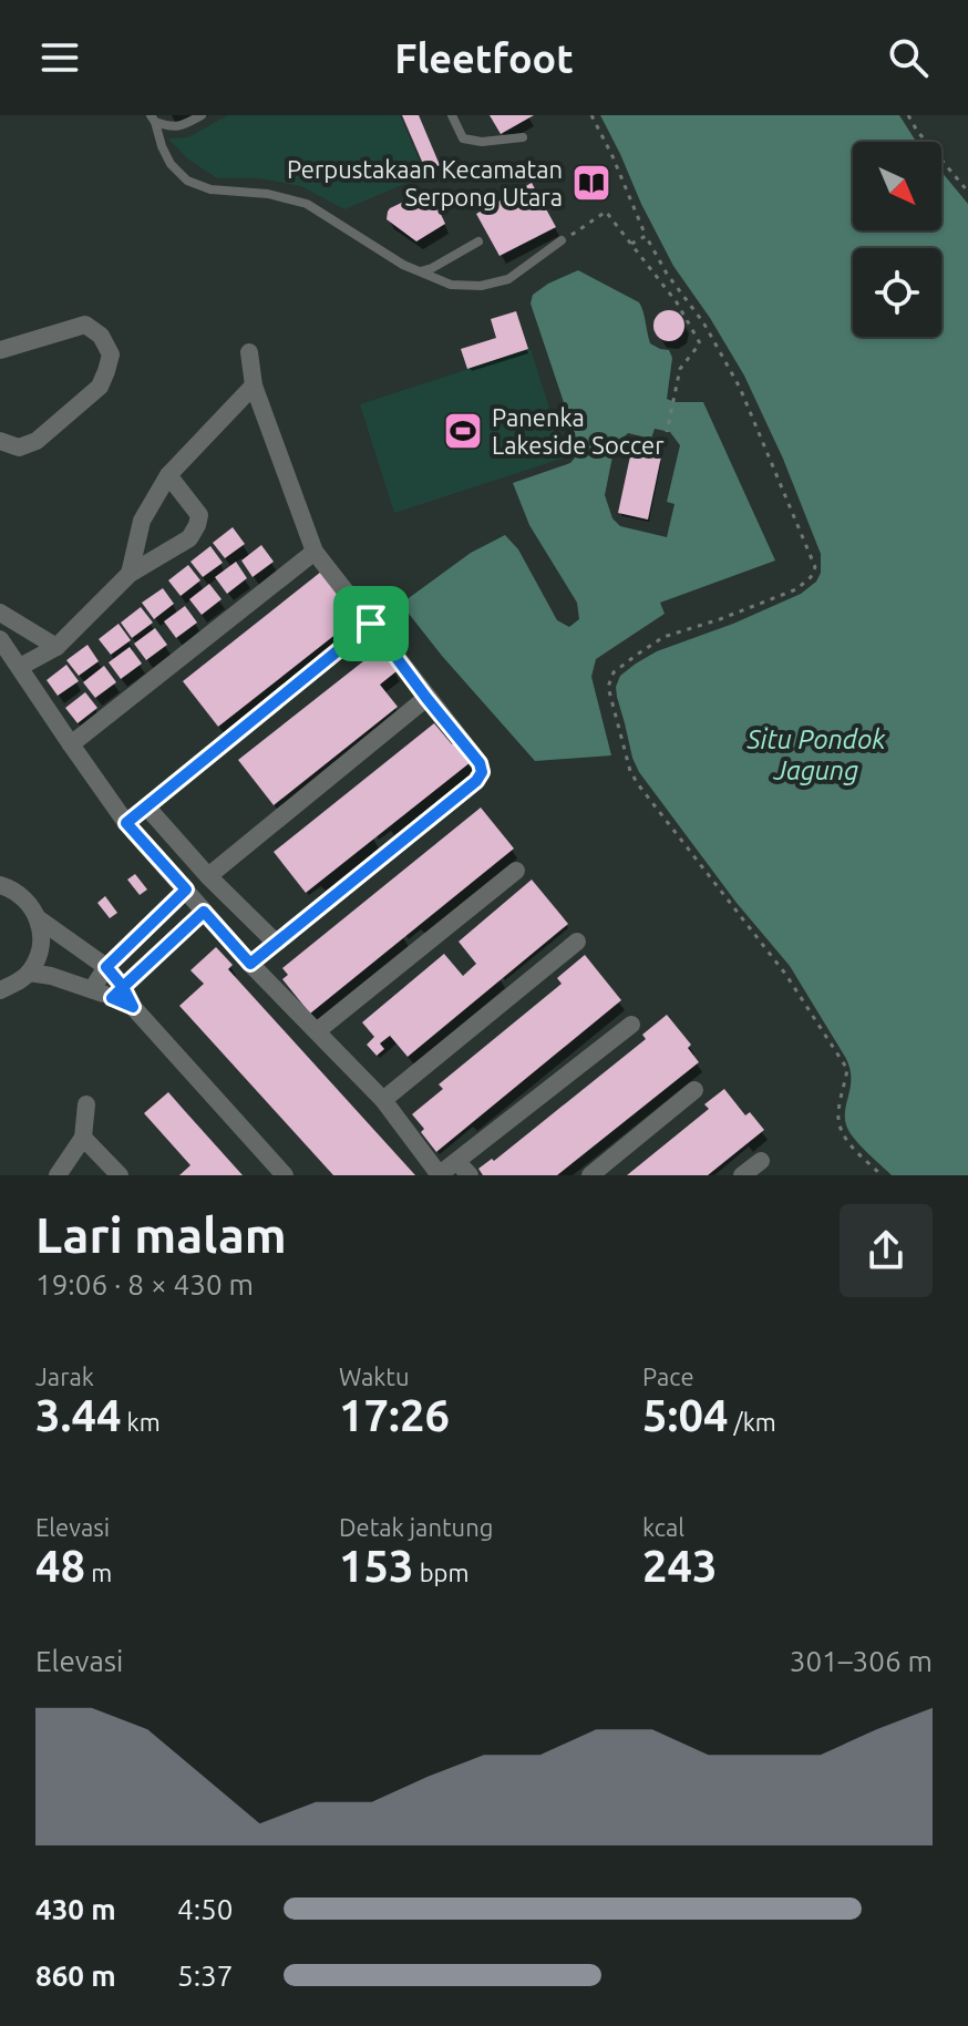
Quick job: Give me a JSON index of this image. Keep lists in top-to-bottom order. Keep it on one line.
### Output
{"water":["Situ Pondok Jagung"],"places":{"library":["Perpustakaan Kecamatan Serpong Utara"],"sports":["Panenka Lakeside Soccer"]},"north":"bottom right","page":{"header":"Fleetfoot","heading":["Lari malam","19:06 · 8 × 430 m"],"stats":[["Jarak","3.44 km"],["Waktu","17:26"],["Pace","5:04 /km"],["Elevasi","48 m"],["Detak jantung","153 bpm"],["kcal","243"]],"chart":["Elevasi","301–306 m"],"list":[{"name":"430 m","note":"4:50"},{"name":"860 m","note":"5:37"}]}}
